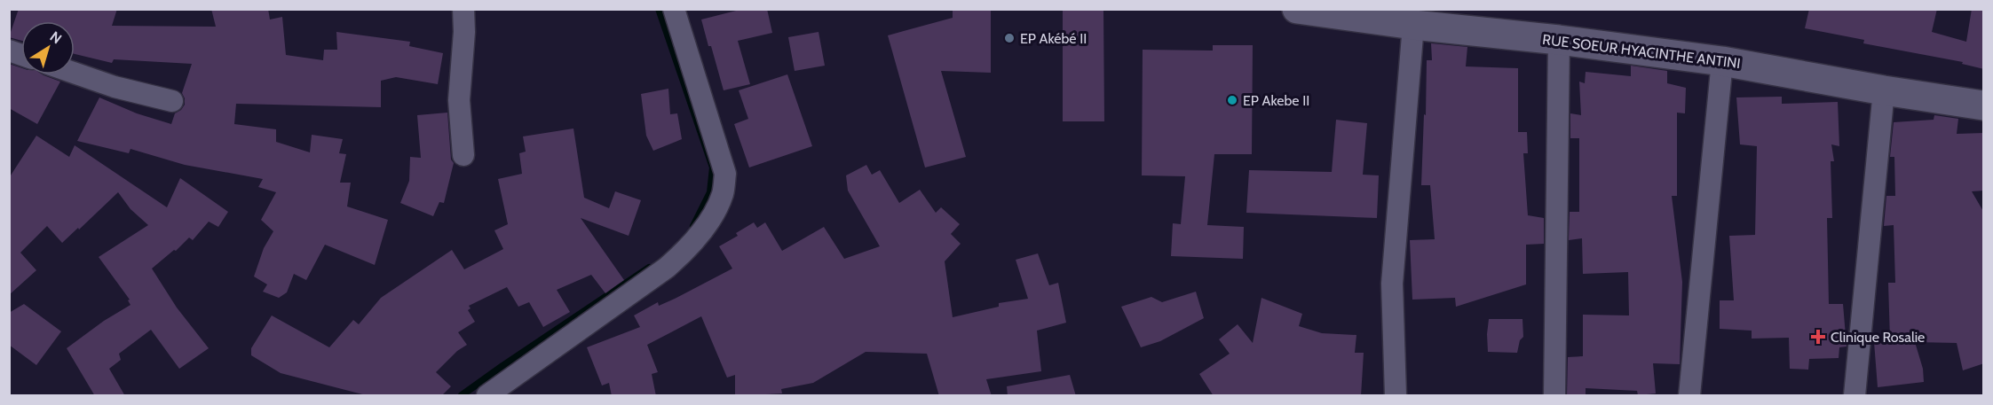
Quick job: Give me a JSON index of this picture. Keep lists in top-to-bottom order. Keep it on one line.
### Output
{"streets":{"main road":["RUE SOEUR HYACINTHE ANTINI"]},"places":{"other":["EP Akébé II","EP Akebe II"],"health":["Clinique Rosalie"]},"north":"top right"}
